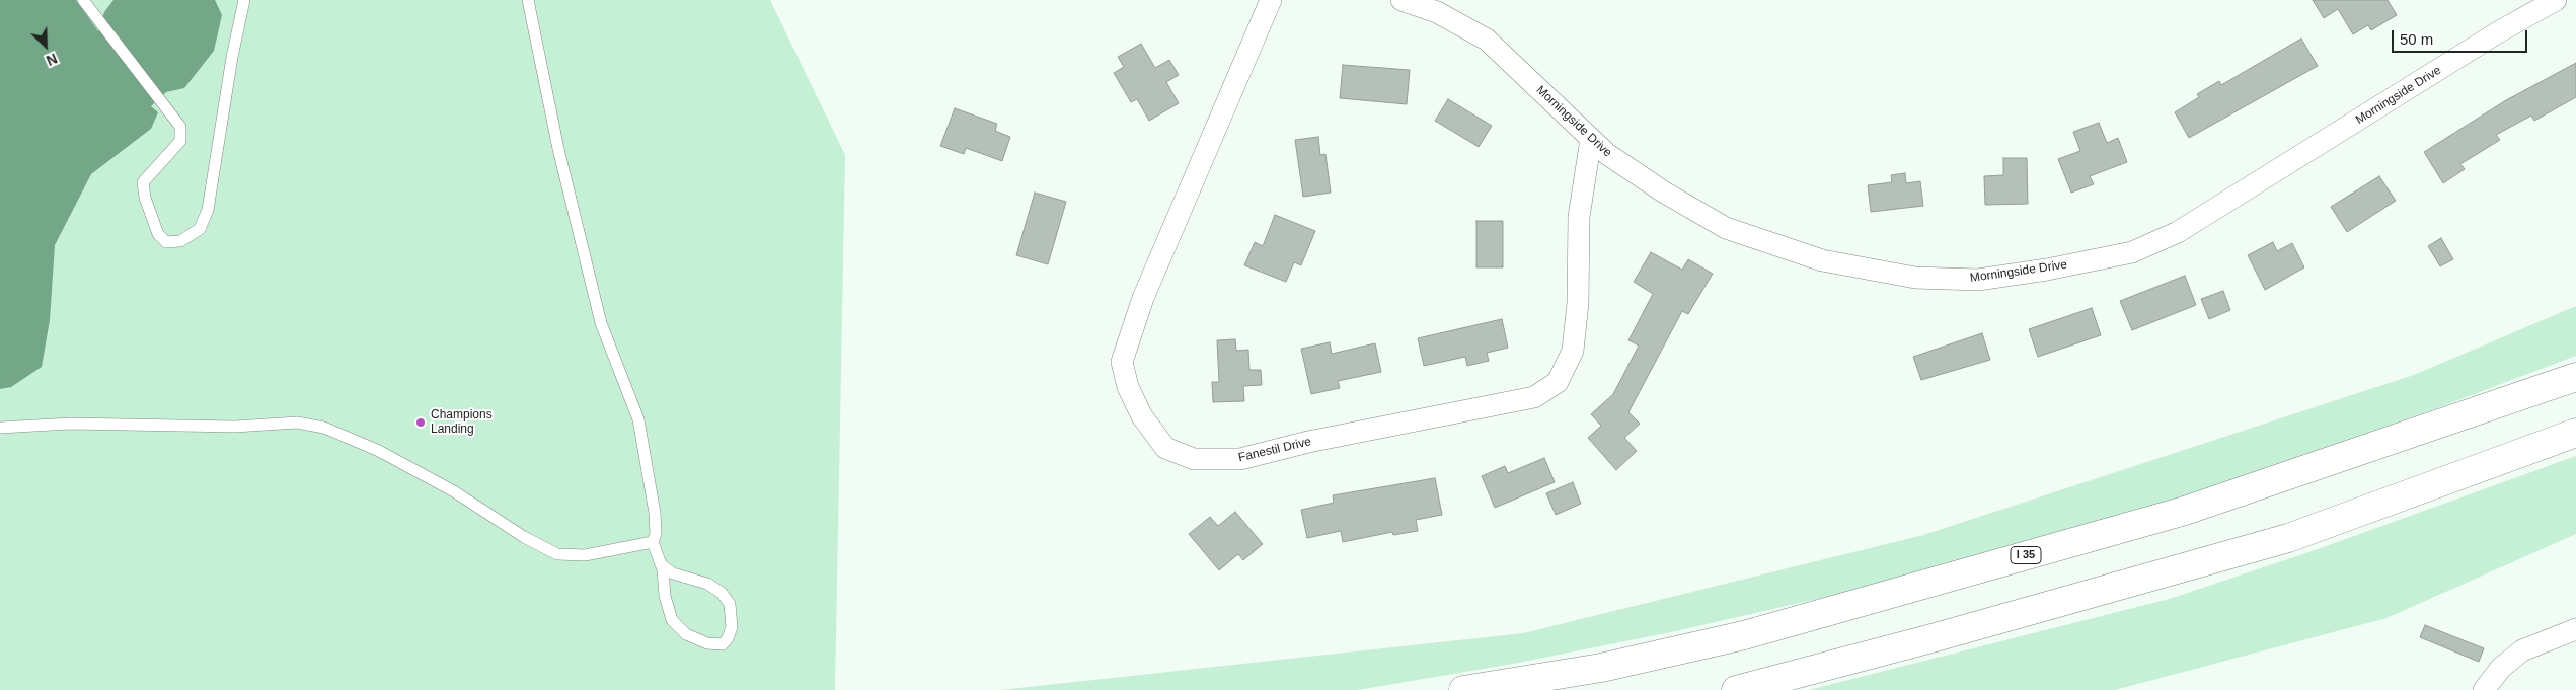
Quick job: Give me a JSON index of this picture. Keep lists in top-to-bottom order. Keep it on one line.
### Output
{"streets":{"highway":["I 35"],"street":["Morningside Drive","Fanestil Drive"]},"crossings":[["Morningside Drive","Fanestil Drive"]],"places":["Champions Landing"],"scale_bar":"50 m","north":"bottom right"}
